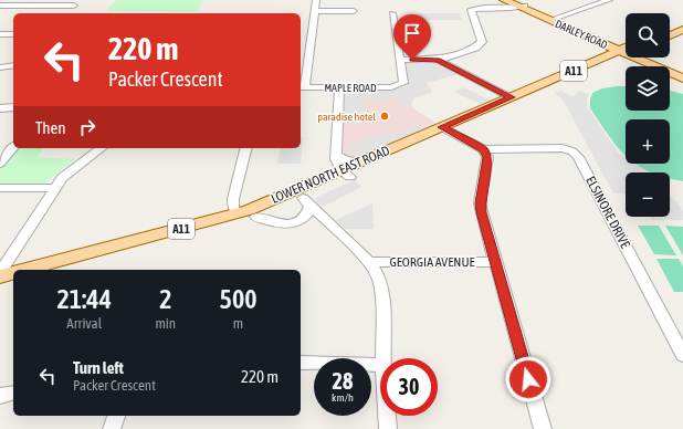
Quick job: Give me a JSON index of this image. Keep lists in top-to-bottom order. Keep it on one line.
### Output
{"streets":{"main road":["DARLEY ROAD","A11","LOWER NORTH EAST ROAD"],"street":["MAPLE ROAD","ELSINORE DRIVE","GEORGIA AVENUE"]},"places":["paradise hotel"],"page":{"map_buttons":["+","−"],"turn":["220 m","Packer Crescent"],"then":"Then","eta":["21:44","Arrival","2","min","500","m"],"list":[{"name":"Turn left","note":"Packer Crescent","value":"220 m"}],"speed":"28 km/h","limit":"30"}}
